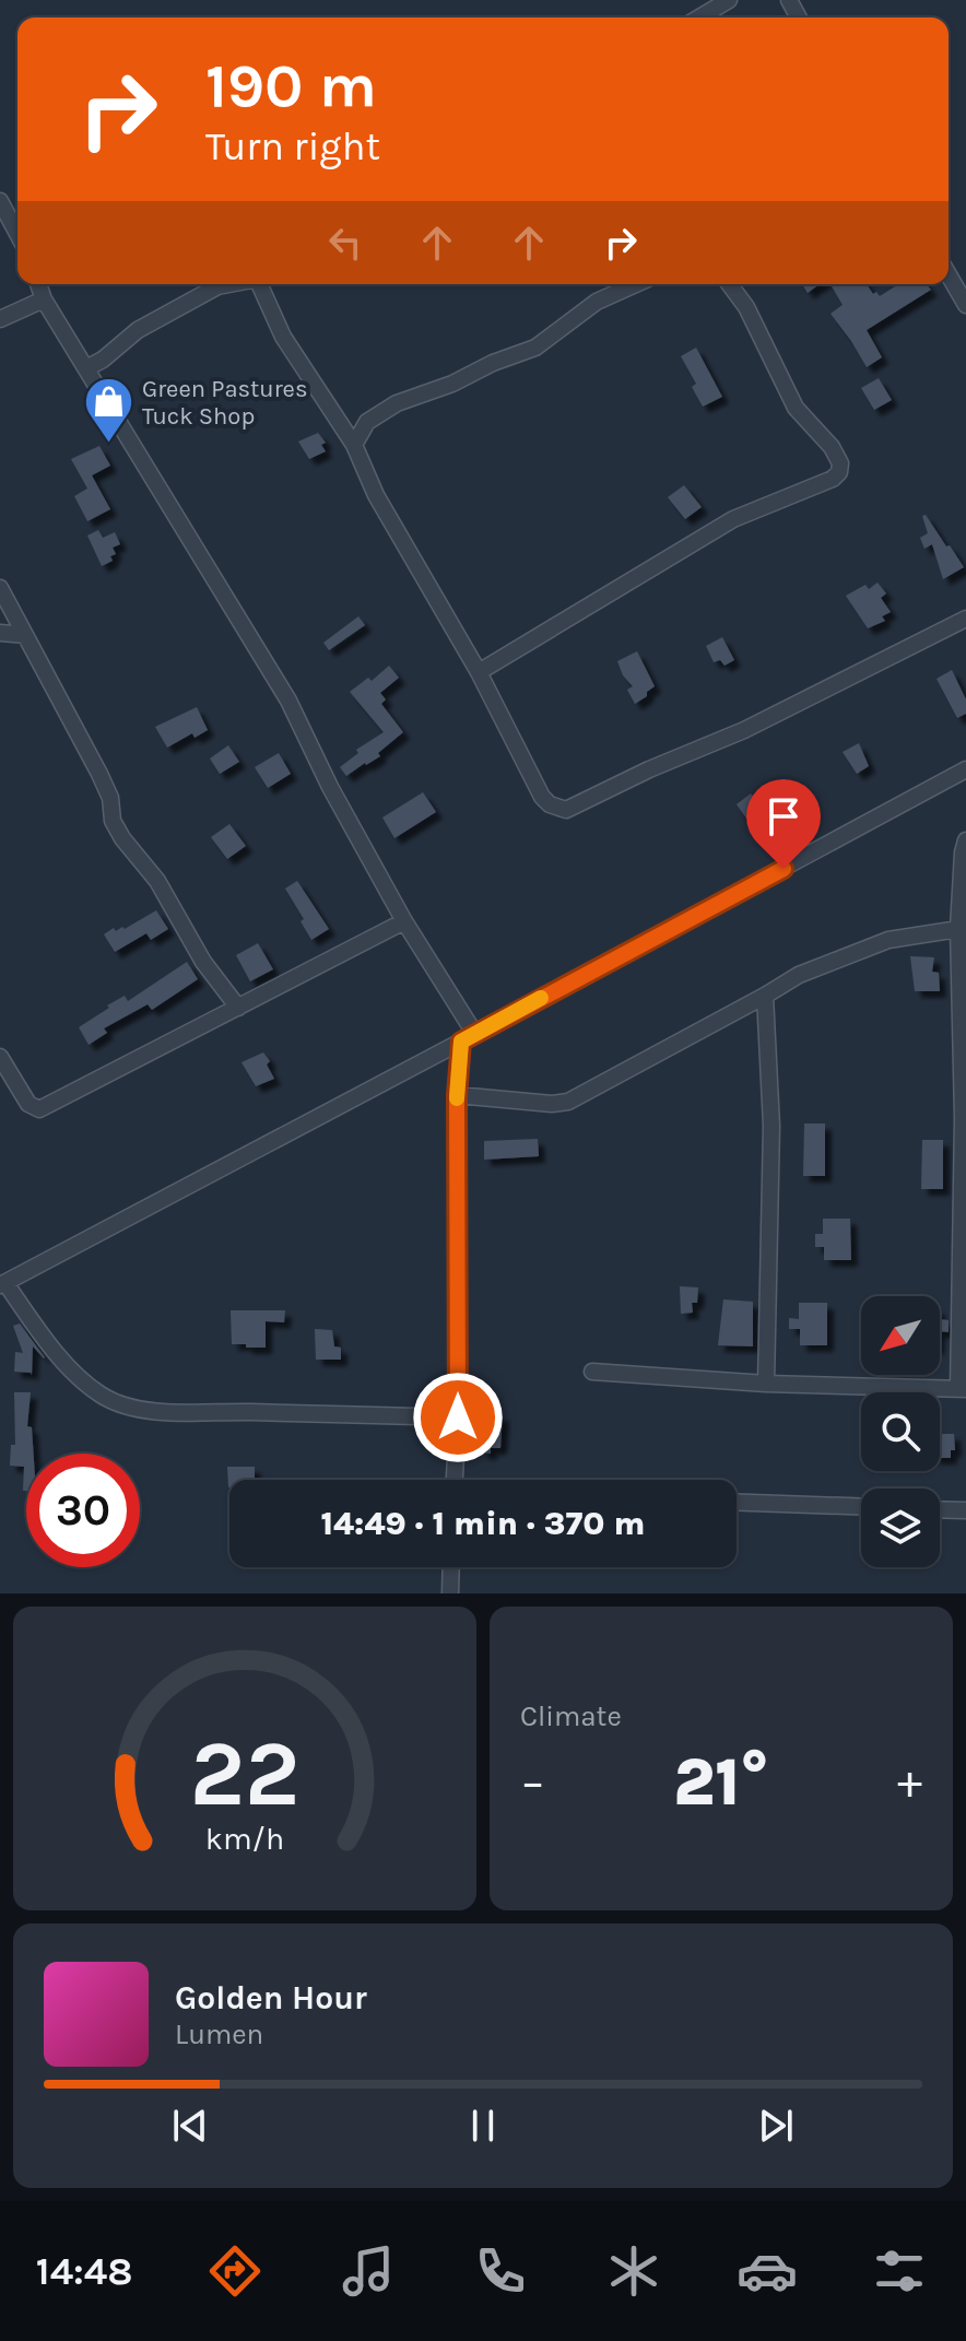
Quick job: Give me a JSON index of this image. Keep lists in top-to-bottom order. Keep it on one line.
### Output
{"places":{"shop":["Green Pastures Tuck Shop"]},"north":"bottom left","page":{"turn":["190 m","Turn right"],"limit":"30","trip":"14:49 · 1 min · 370 m","tile":"Climate","heat":["−","21°","+"],"song":["Golden Hour","Lumen"],"tabs":"14:48","gauge":["22","km/h"]}}
